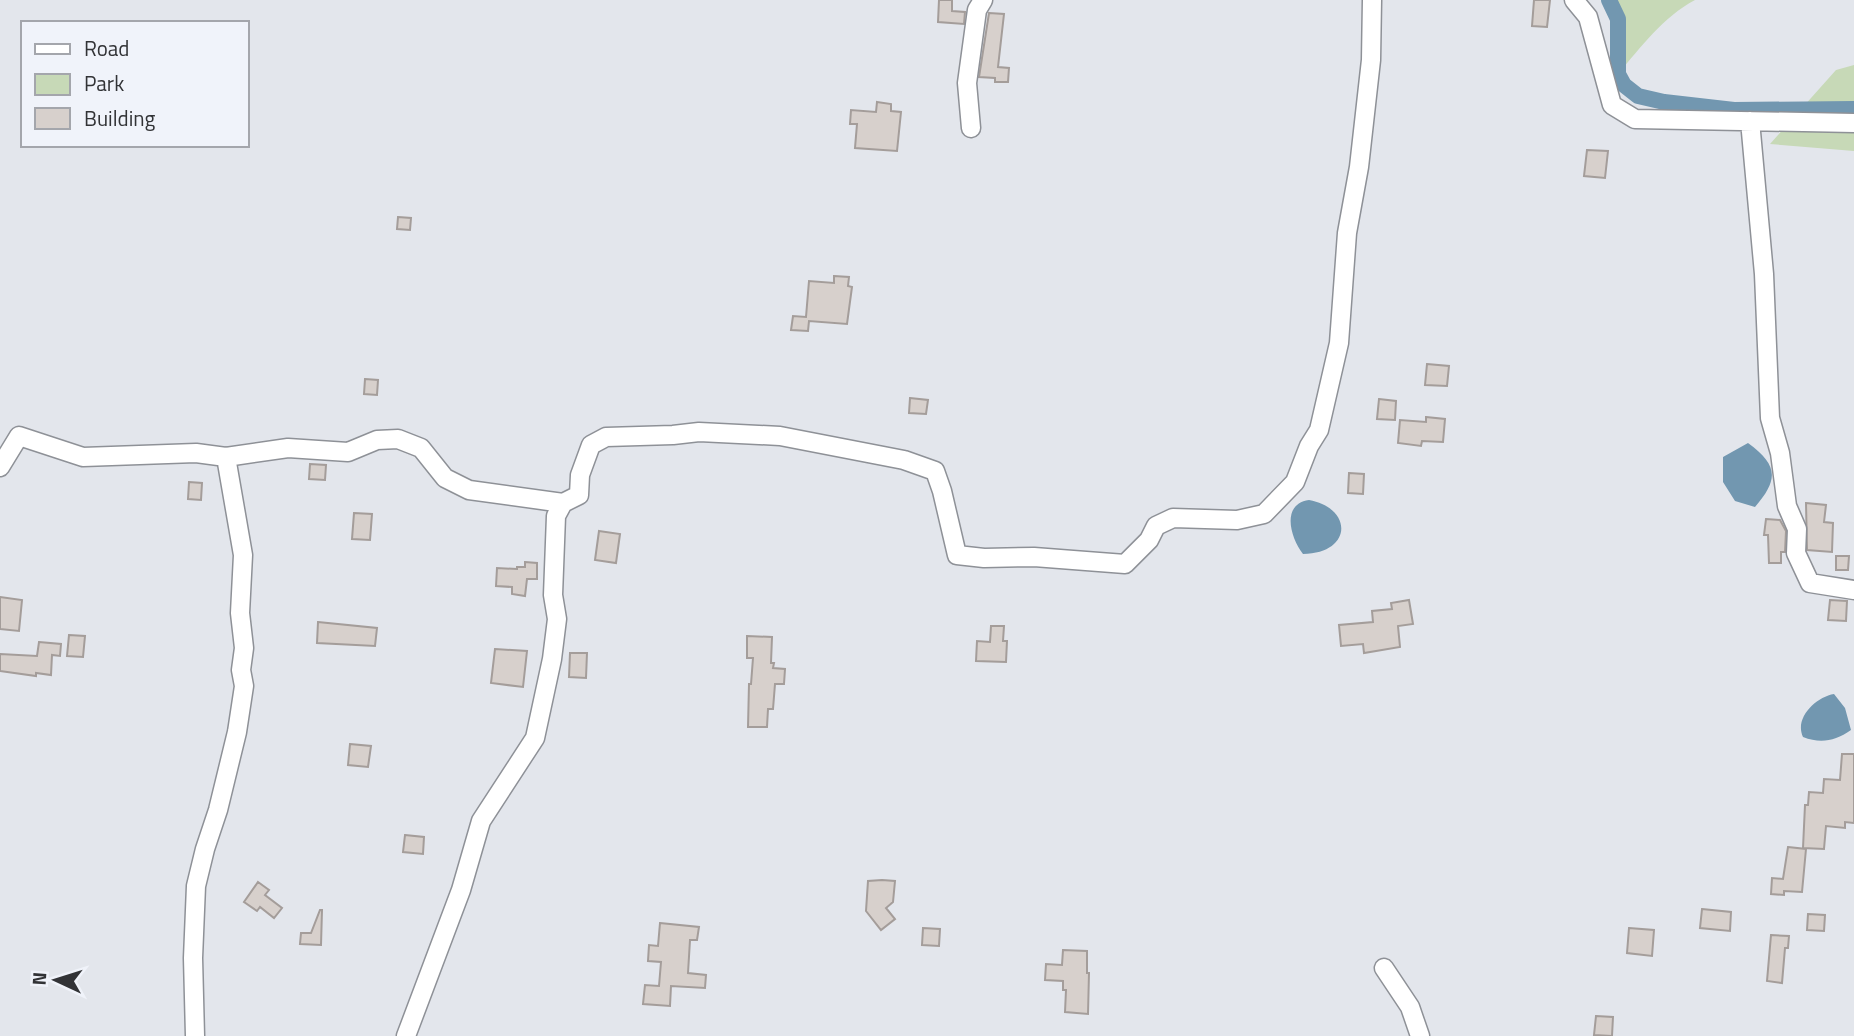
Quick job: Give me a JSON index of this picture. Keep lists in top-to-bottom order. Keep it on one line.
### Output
{"legend":["Road","Park","Building"],"north":"left"}
